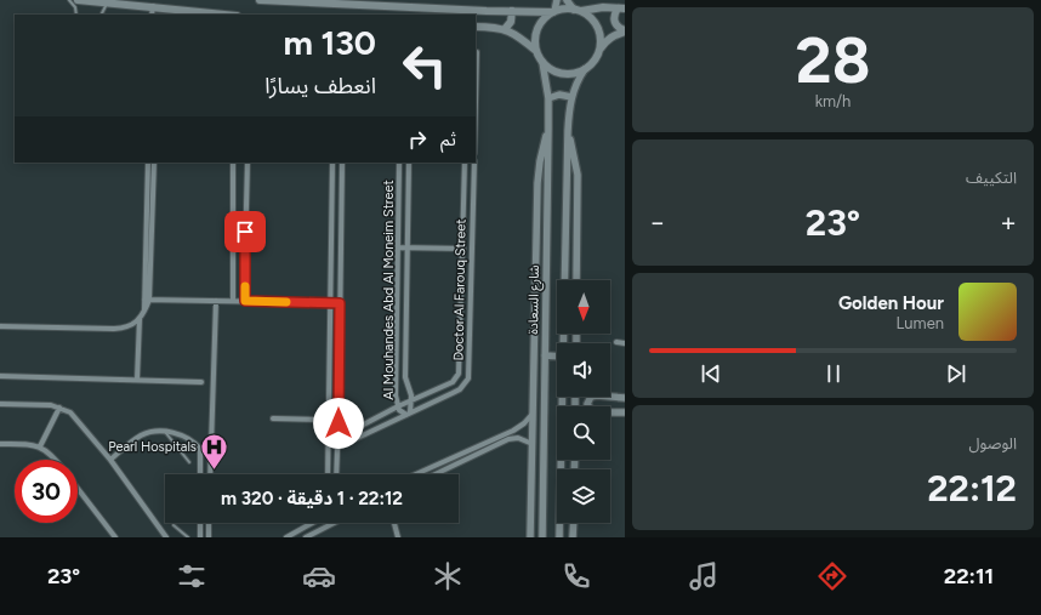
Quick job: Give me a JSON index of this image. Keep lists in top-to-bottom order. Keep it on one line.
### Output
{"streets":{"street":["Al Mouhandes Abd Al Moneim Street","Doctor Al Farouq Street","شارع السعادة"]},"crossings":[["Al Mouhandes Abd Al Moneim Street","Doctor Al Farouq Street"]],"places":{"hospital":["Pearl Hospitals"]},"north":"bottom","page":{"tile":[["28","km/h"],"التكييف",["الوصول","22:12"]],"turn":["130 m","انعطف يسارًا"],"then":"ثم","heat":["−","23°","+"],"song":["Golden Hour","Lumen"],"limit":"30","trip":"22:12 · 1 دقيقة · 320 m","tabs":["22:11","23°"]}}
